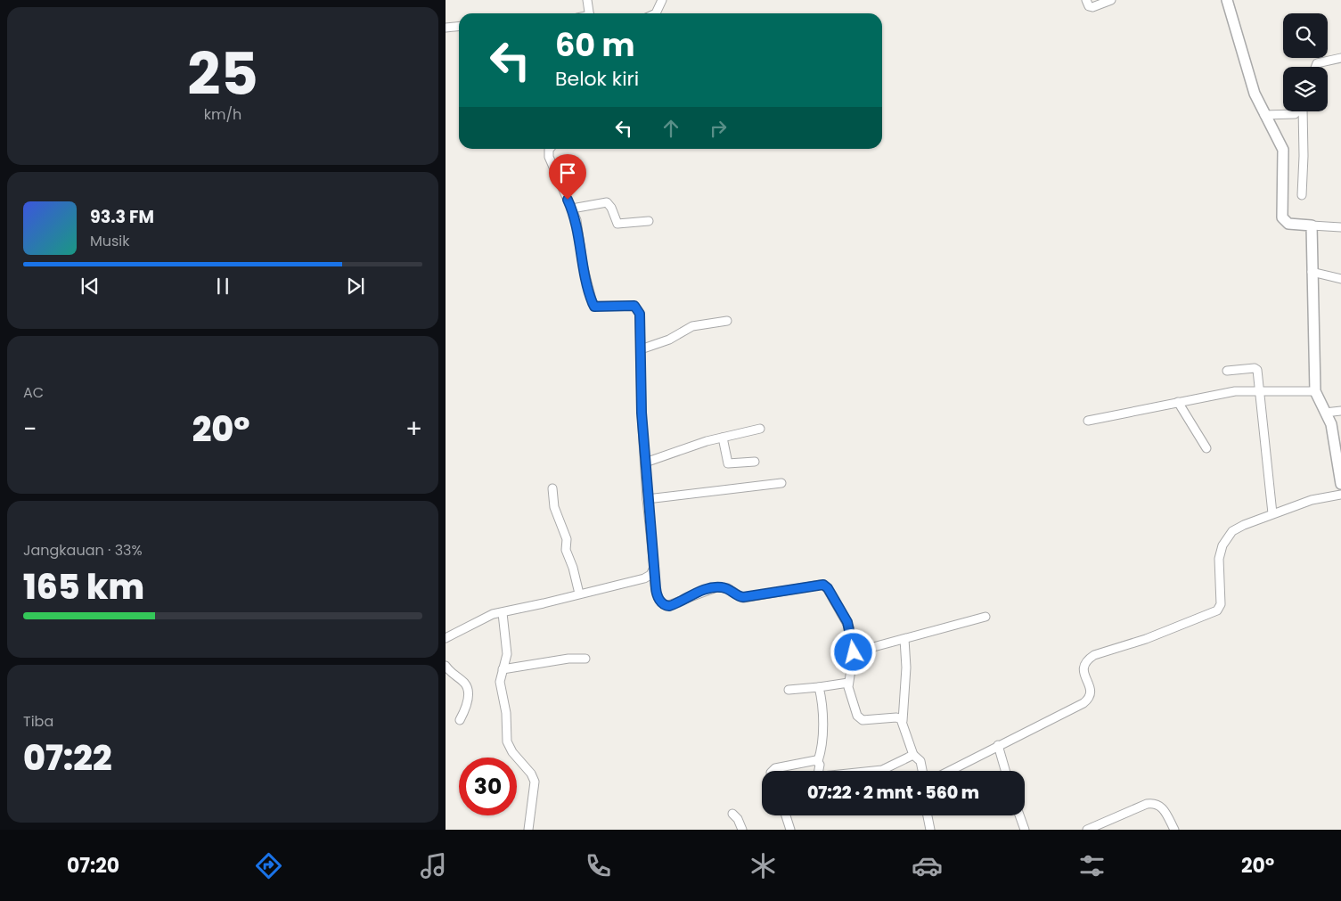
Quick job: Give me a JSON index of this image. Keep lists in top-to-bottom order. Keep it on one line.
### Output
{"page":{"tile":[["25","km/h"],"AC",["Jangkauan · 33%","165 km"],["Tiba","07:22"]],"turn":["60 m","Belok kiri"],"song":["93.3 FM","Musik"],"heat":["−","20°","+"],"limit":"30","trip":"07:22 · 2 mnt · 560 m","tabs":["07:20","20°"]}}
